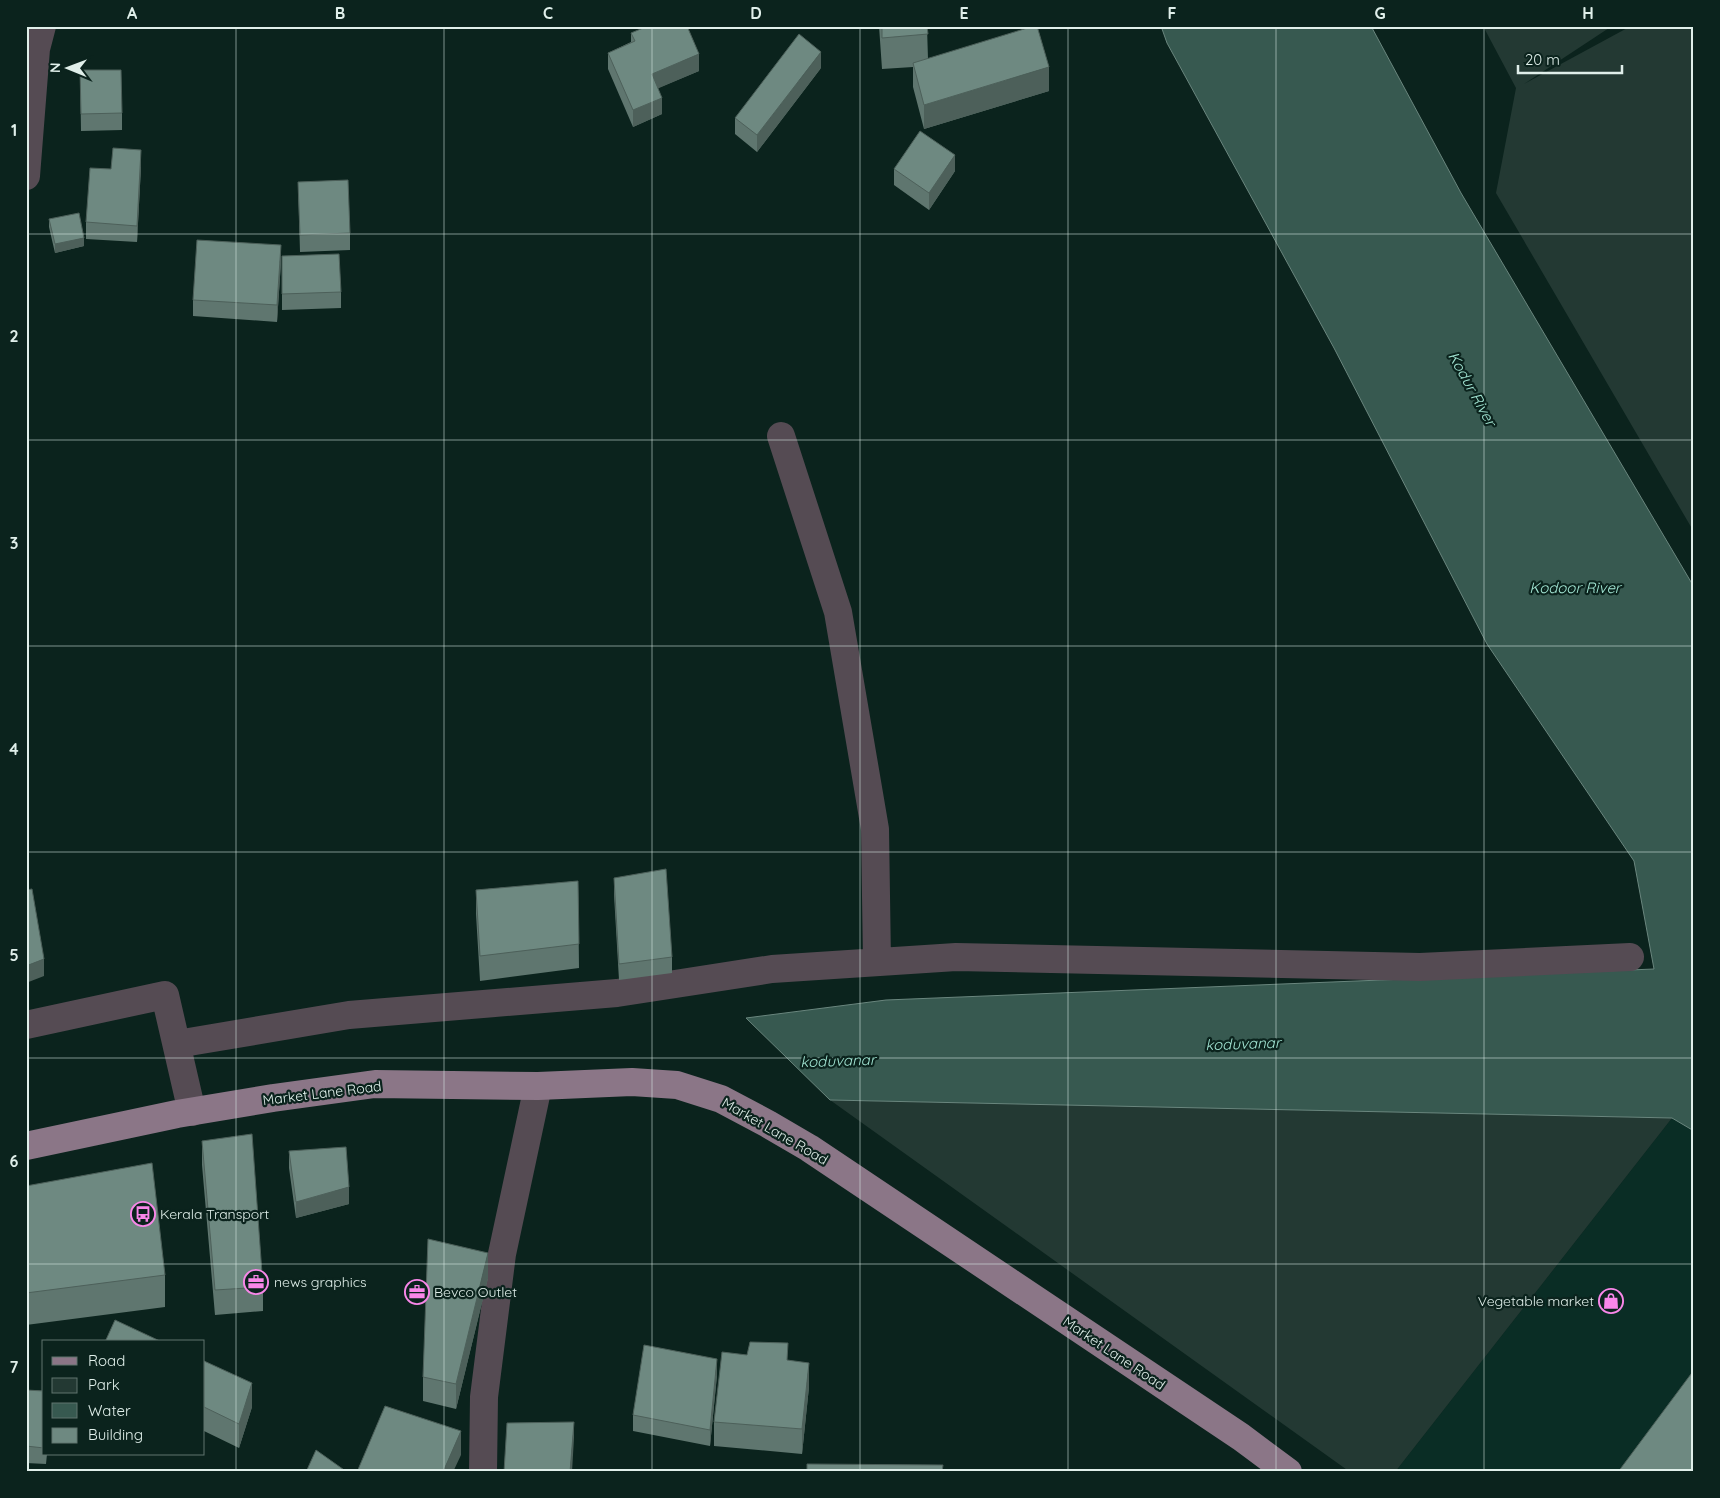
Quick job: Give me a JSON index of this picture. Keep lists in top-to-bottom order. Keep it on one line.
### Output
{"streets":{"main road":["Market Lane Road"]},"water":["Kodur River","Kodoor River","koduvanar"],"places":{"bus stop":["Kerala Transport"],"office":["news graphics","Bevco Outlet"],"shop":["Vegetable market"]},"legend":["Road","Park","Water","Building"],"scale_bar":"20 m","north":"left","grid":{"columns":["A","B","C","D","E","F","G","H"],"rows":["1","2","3","4","5","6","7"]}}
